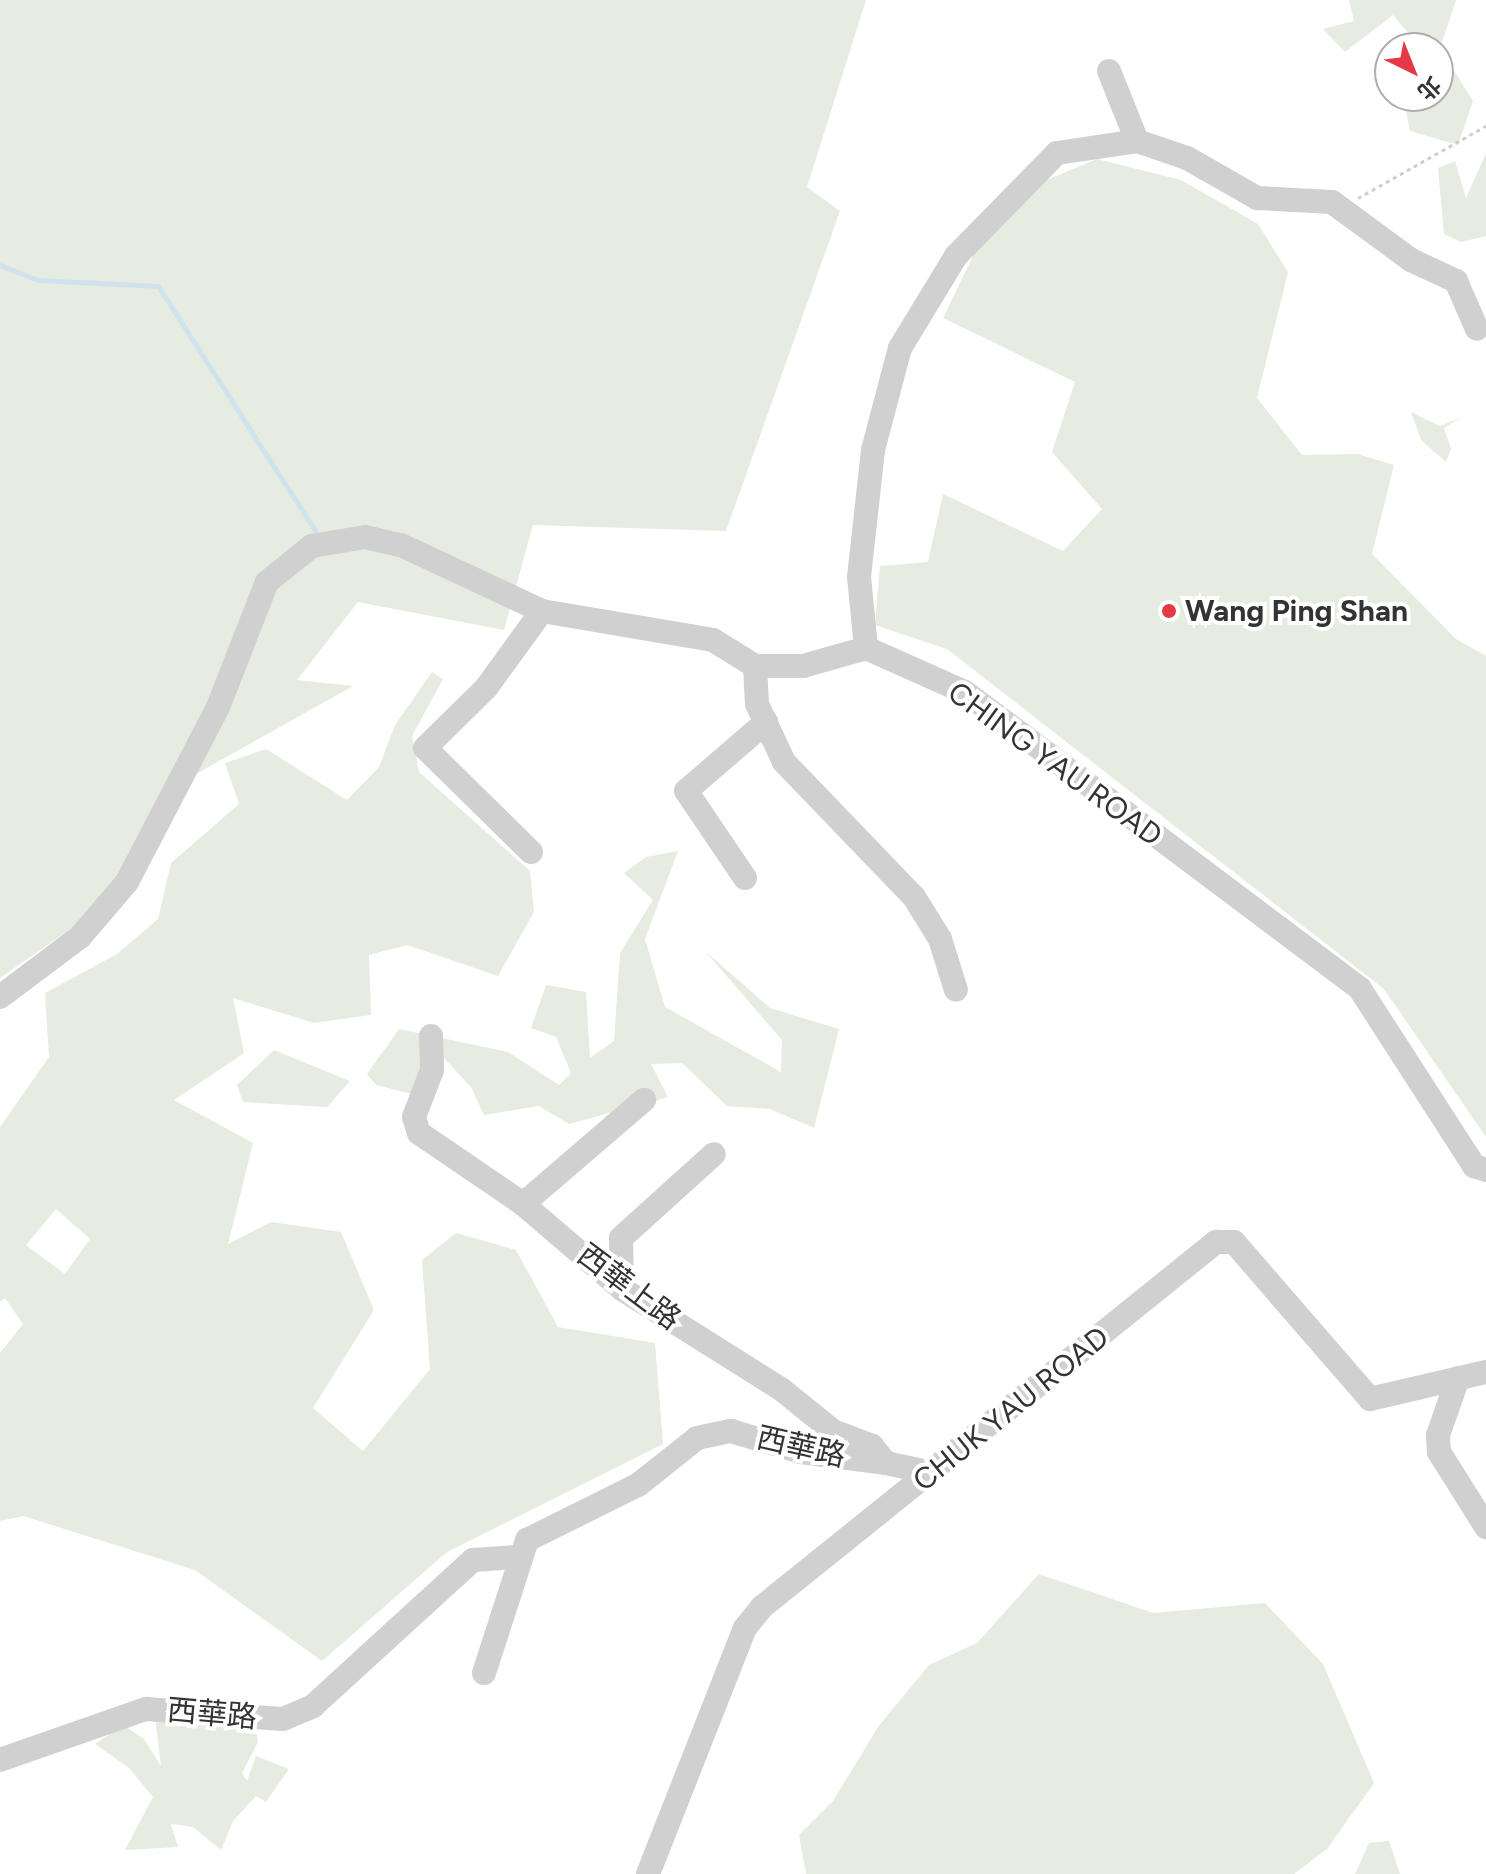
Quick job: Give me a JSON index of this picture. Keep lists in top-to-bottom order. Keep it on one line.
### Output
{"streets":{"street":["CHING YAU ROAD","西華上路","CHUK YAU ROAD","西華路"]},"crossings":[["西華上路","CHUK YAU ROAD"],["西華上路","西華路"]],"places":["Wang Ping Shan"],"north":"bottom right"}
